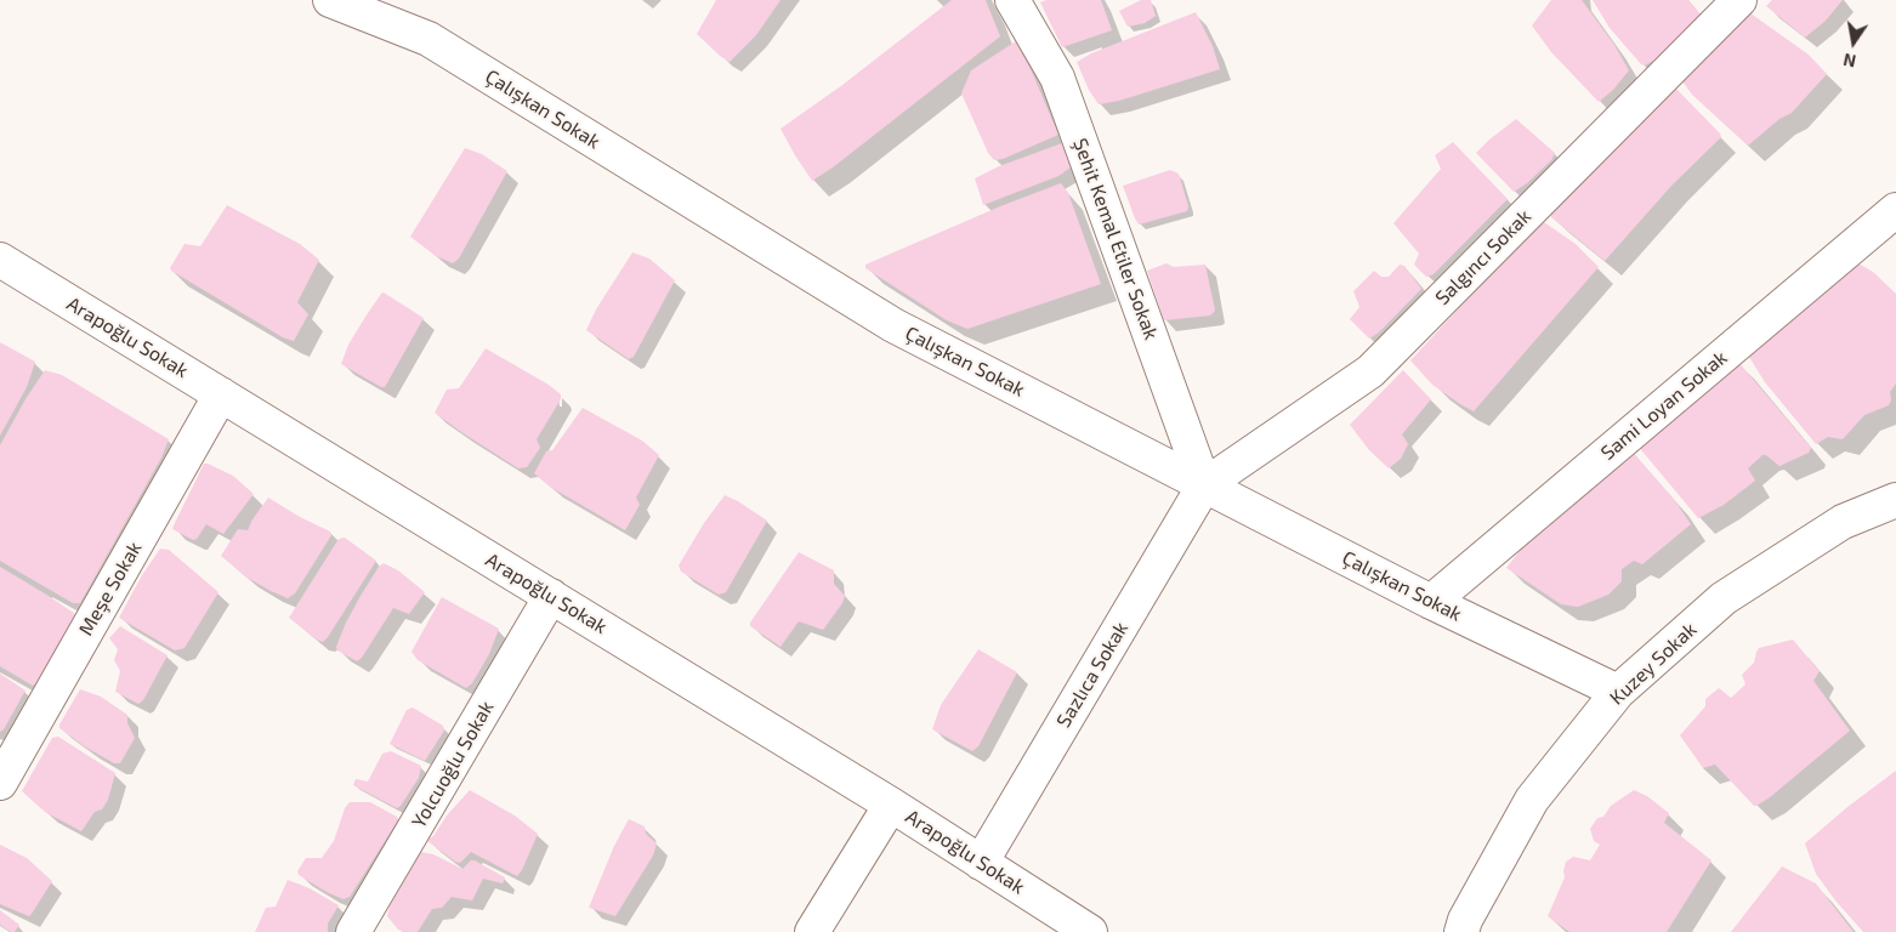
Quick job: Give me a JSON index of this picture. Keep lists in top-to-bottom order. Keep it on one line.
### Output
{"streets":{"street":["Çalışkan Sokak","Şehit Kemal Etiler Sokak","Salgıncı Sokak","Arapoğlu Sokak","Sami Loyan Sokak","Meşe Sokak","Kuzey Sokak","Sazlıca Sokak","Yolcuoğlu Sokak"]},"crossings":[["Çalışkan Sokak","Şehit Kemal Etiler Sokak"],["Çalışkan Sokak","Salgıncı Sokak"],["Çalışkan Sokak","Sami Loyan Sokak"],["Çalışkan Sokak","Kuzey Sokak"],["Çalışkan Sokak","Sazlıca Sokak"],["Şehit Kemal Etiler Sokak","Salgıncı Sokak"],["Şehit Kemal Etiler Sokak","Sazlıca Sokak"],["Salgıncı Sokak","Sazlıca Sokak"],["Arapoğlu Sokak","Meşe Sokak"],["Arapoğlu Sokak","Sazlıca Sokak"],["Arapoğlu Sokak","Yolcuoğlu Sokak"]],"north":"bottom"}
